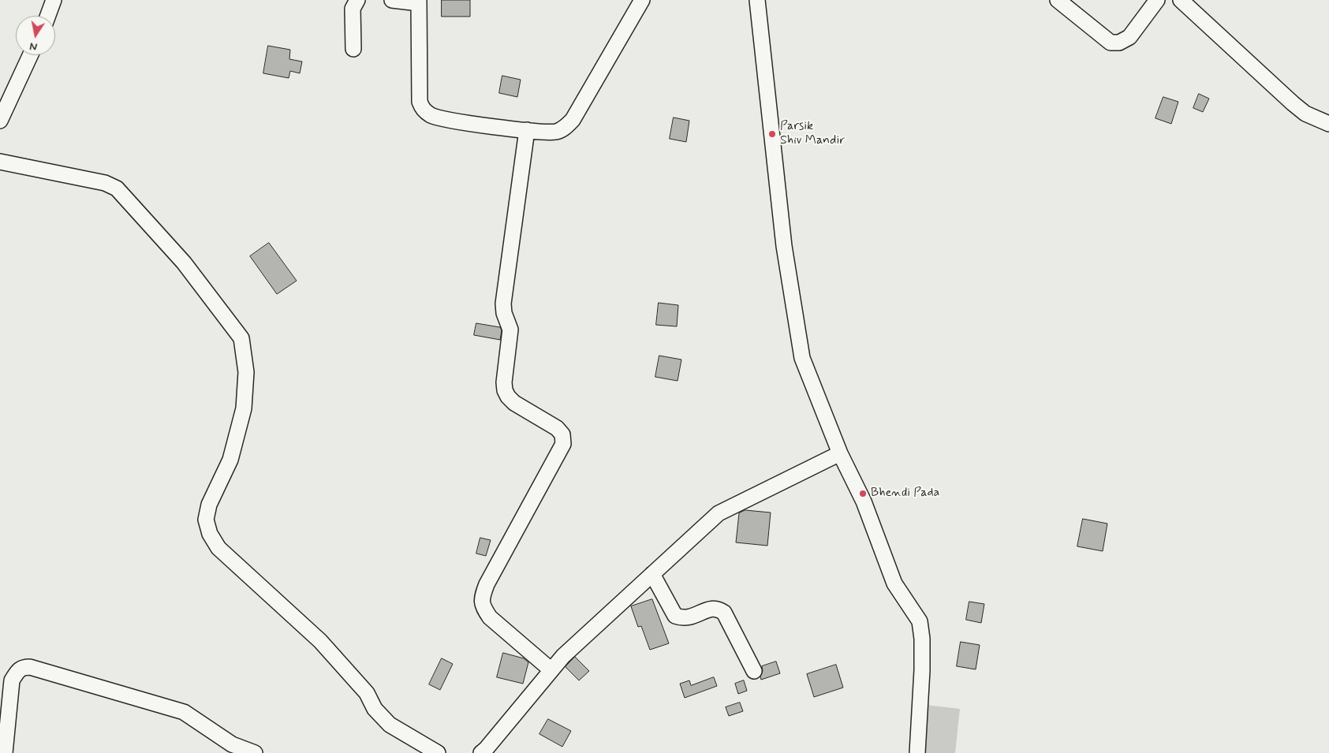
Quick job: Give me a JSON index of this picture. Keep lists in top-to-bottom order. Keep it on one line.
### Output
{"places":["Parsik Shiv Mandir","Bhendi Pada"],"north":"bottom"}
